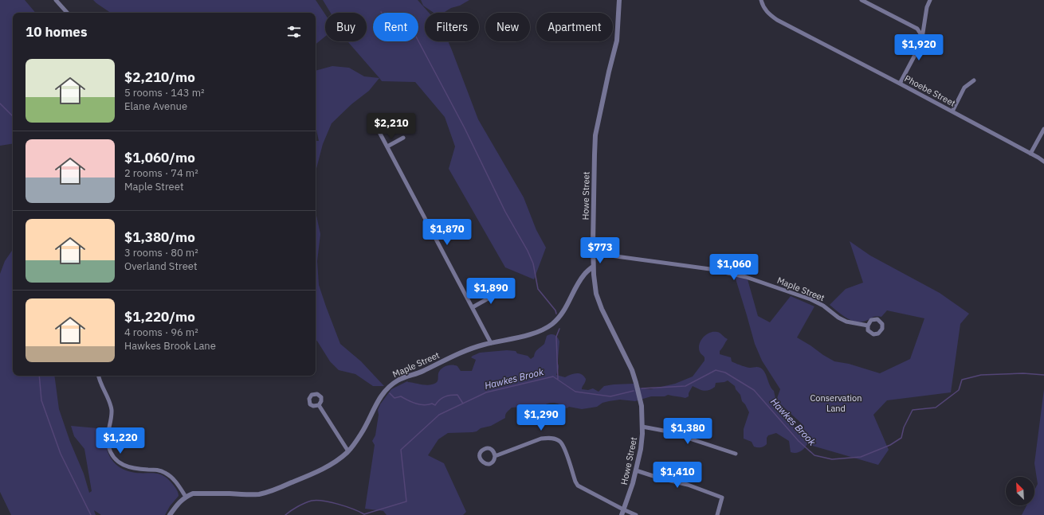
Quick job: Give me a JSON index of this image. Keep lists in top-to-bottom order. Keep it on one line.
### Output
{"streets":{"street":["Phoebe Street","Howe Street","Maple Street"]},"crossings":[["Howe Street","Maple Street"]],"water":["Hawkes Brook"],"parks":["Conservation Land"],"north":"top left","page":{"chip":["Buy","Rent","Filters","New","Apartment"],"heading":"10 homes","price":["$1,920","$2,210","$1,870","$773","$1,060","$1,890","$1,290","$1,380","$1,220","$1,410"],"list":[{"name":"$2,210/mo","note":"5 rooms · 143 m² · Elane Avenue"},{"name":"$1,060/mo","note":"2 rooms · 74 m² · Maple Street"},{"name":"$1,380/mo","note":"3 rooms · 80 m² · Overland Street"},{"name":"$1,220/mo","note":"4 rooms · 96 m² · Hawkes Brook Lane"}]}}
